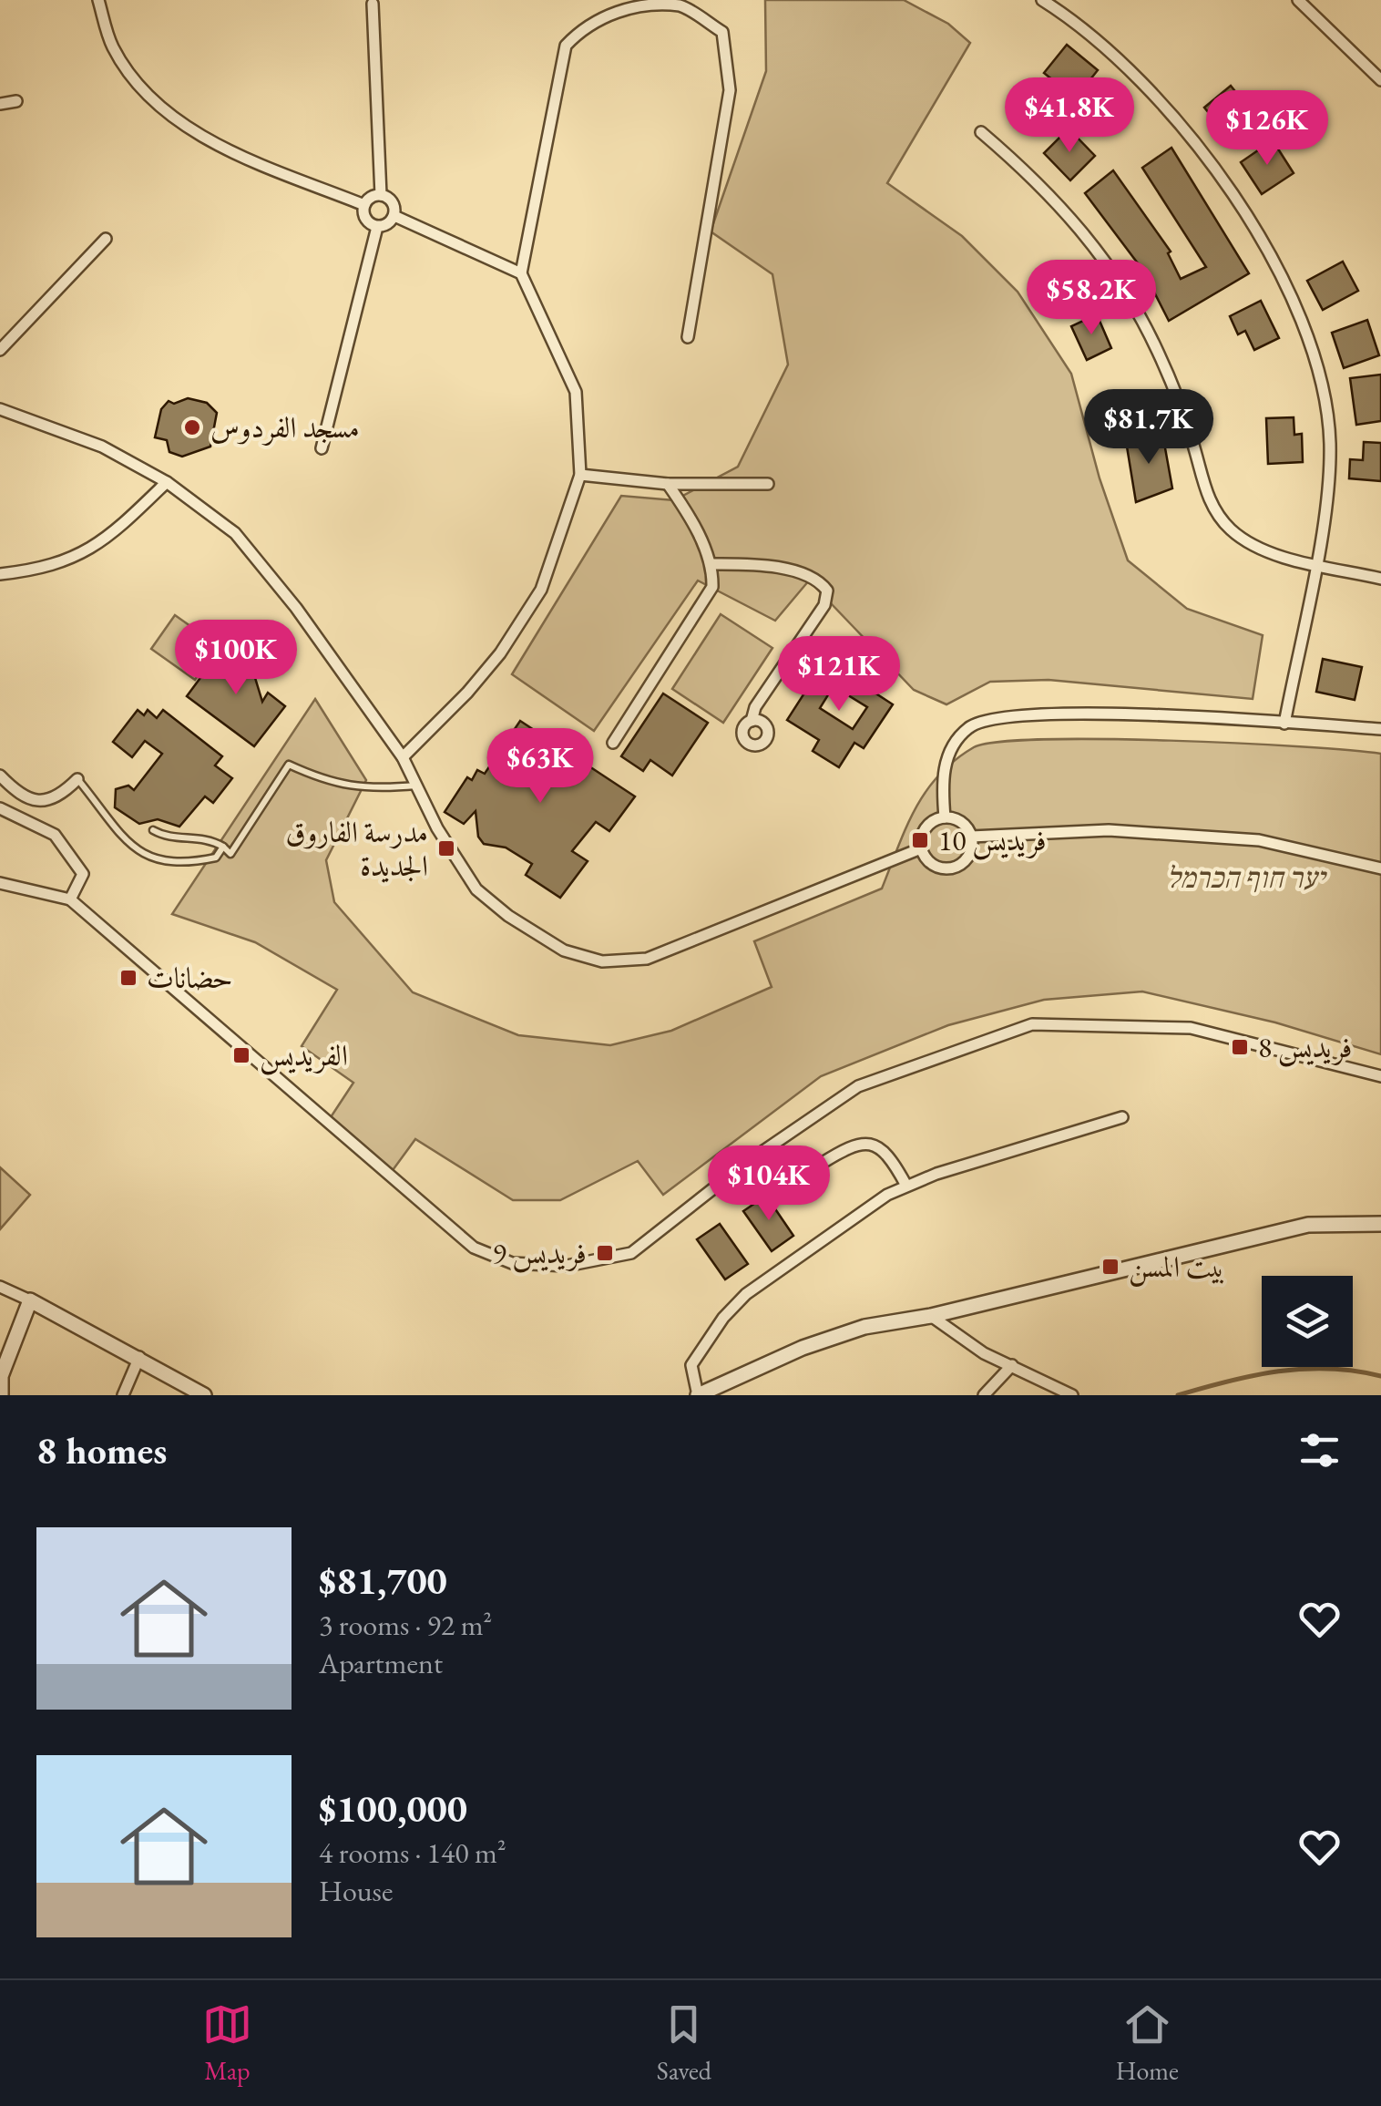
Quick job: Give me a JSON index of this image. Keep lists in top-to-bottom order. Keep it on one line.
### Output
{"parks":["יער חוף הכרמל"],"places":{"other":["مسجد الفردوس"],"transit":["فريديس 10","مدرسة الفاروق الجديدة","حضانات","فريديس 8","الفريديس","فريديس 9","بيت المسن"]},"page":{"price":["$41.8K","$126K","$58.2K","$81.7K","$100K","$121K","$63K","$104K"],"heading":"8 homes","list":[{"name":"$81,700","note":"3 rooms · 92 m² · Apartment"},{"name":"$100,000","note":"4 rooms · 140 m² · House"}],"tabs":["Map","Saved","Home"]}}
